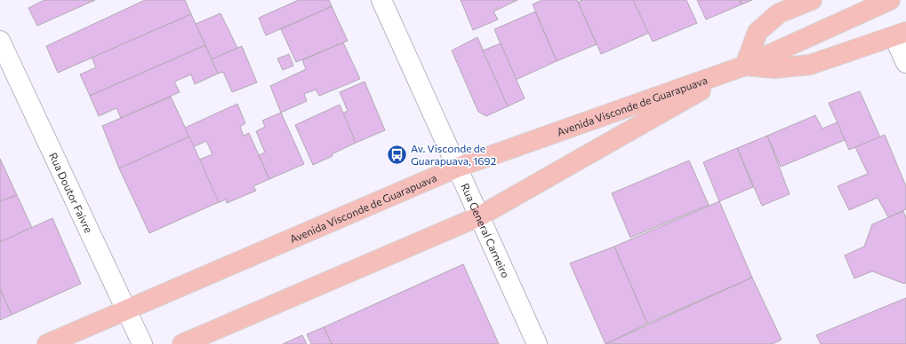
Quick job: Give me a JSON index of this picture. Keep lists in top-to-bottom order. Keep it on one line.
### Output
{"streets":{"main road":["Avenida Visconde de Guarapuava"],"street":["Rua Doutor Faivre","Rua General Carneiro"]},"crossings":[["Avenida Visconde de Guarapuava","Rua Doutor Faivre"],["Avenida Visconde de Guarapuava","Rua General Carneiro"]],"places":{"bus stop":["Av. Visconde de Guarapuava, 1692"]}}
